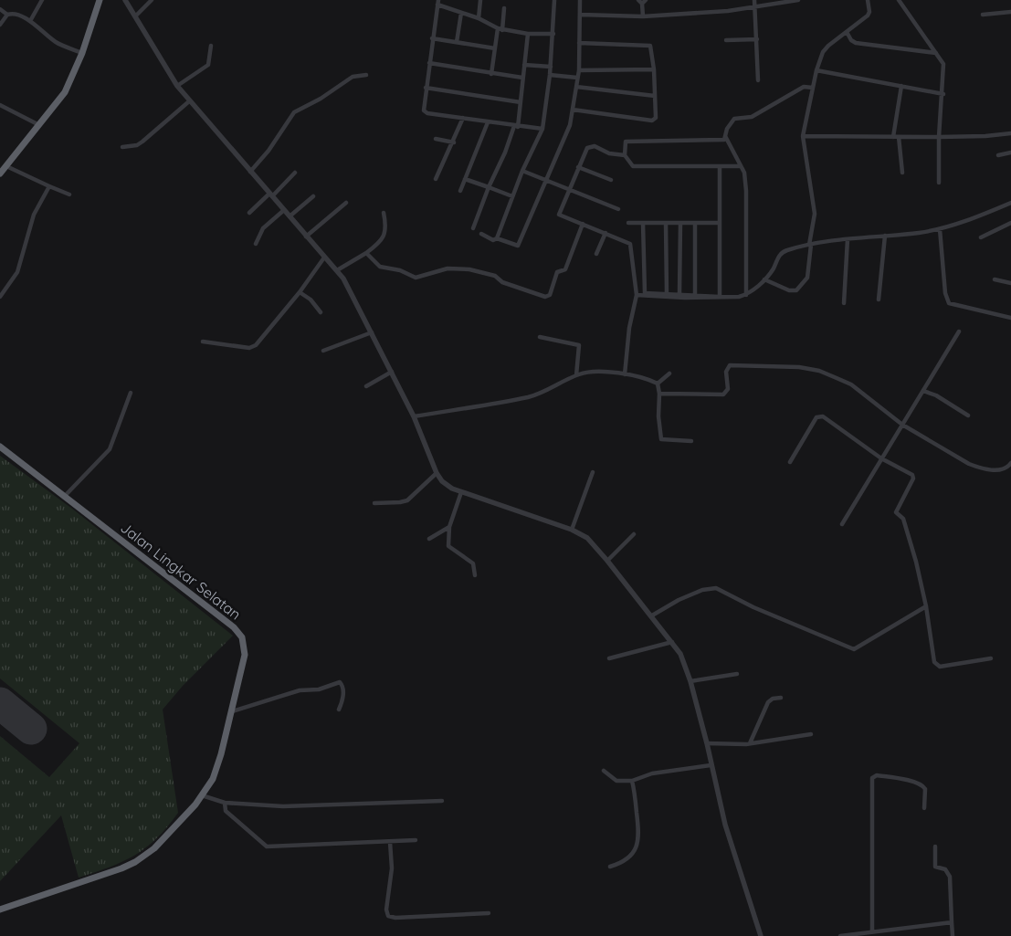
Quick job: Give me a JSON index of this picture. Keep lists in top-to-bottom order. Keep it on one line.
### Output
{"streets":{"highway":["Jalan Lingkar Selatan"]}}
